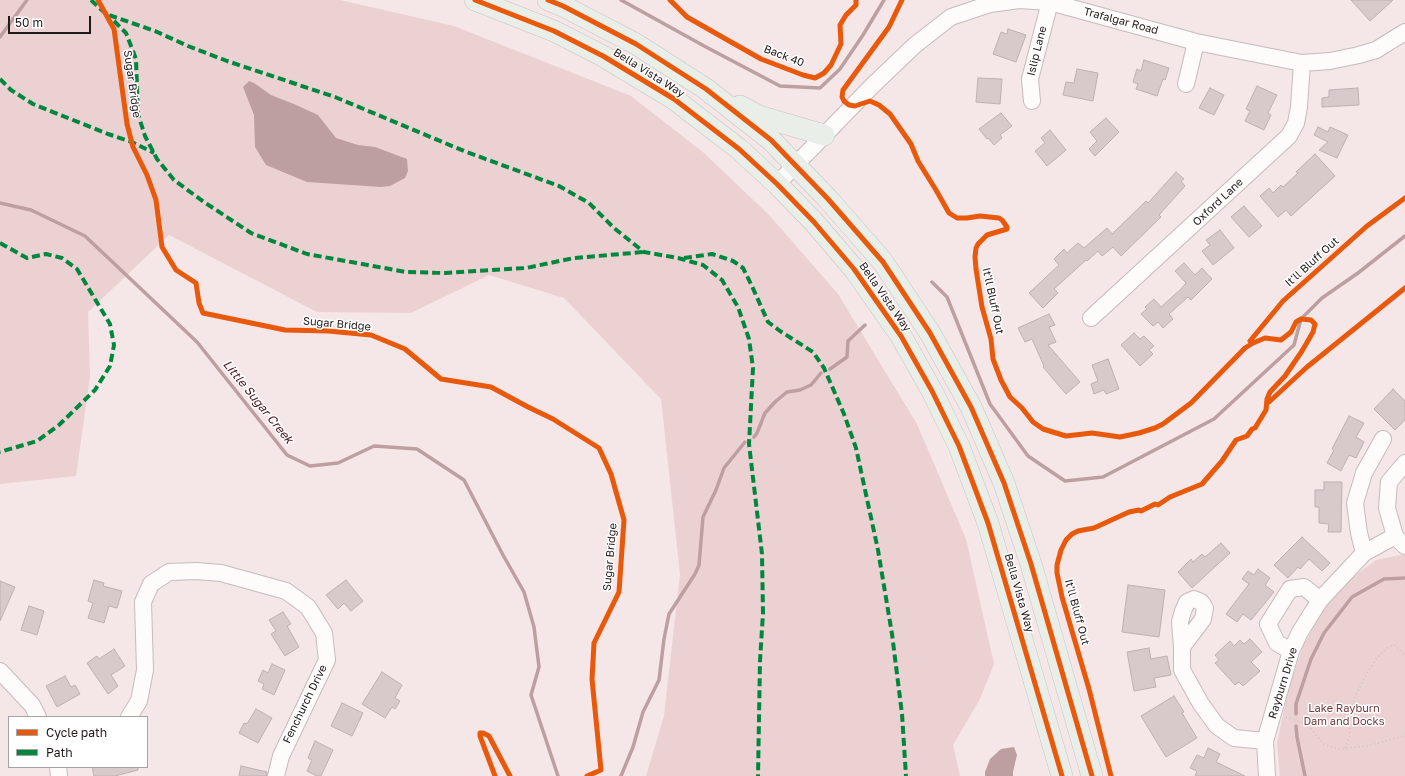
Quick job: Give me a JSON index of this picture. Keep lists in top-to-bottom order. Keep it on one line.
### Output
{"streets":{"main road":["Bella Vista Way"],"street":["Trafalgar Road","Islip Lane","Oxford Lane","Rayburn Drive","Fenchurch Drive"],"cycle path":["Back 40","Sugar Bridge","It'll Bluff Out"]},"crossings":[["Trafalgar Road","Islip Lane"],["Trafalgar Road","Bella Vista Way"],["Trafalgar Road","Oxford Lane"]],"water":["Little Sugar Creek"],"parks":["Lake Rayburn Dam and Docks"],"legend":["Cycle path","Path"],"scale_bar":"50 m"}
